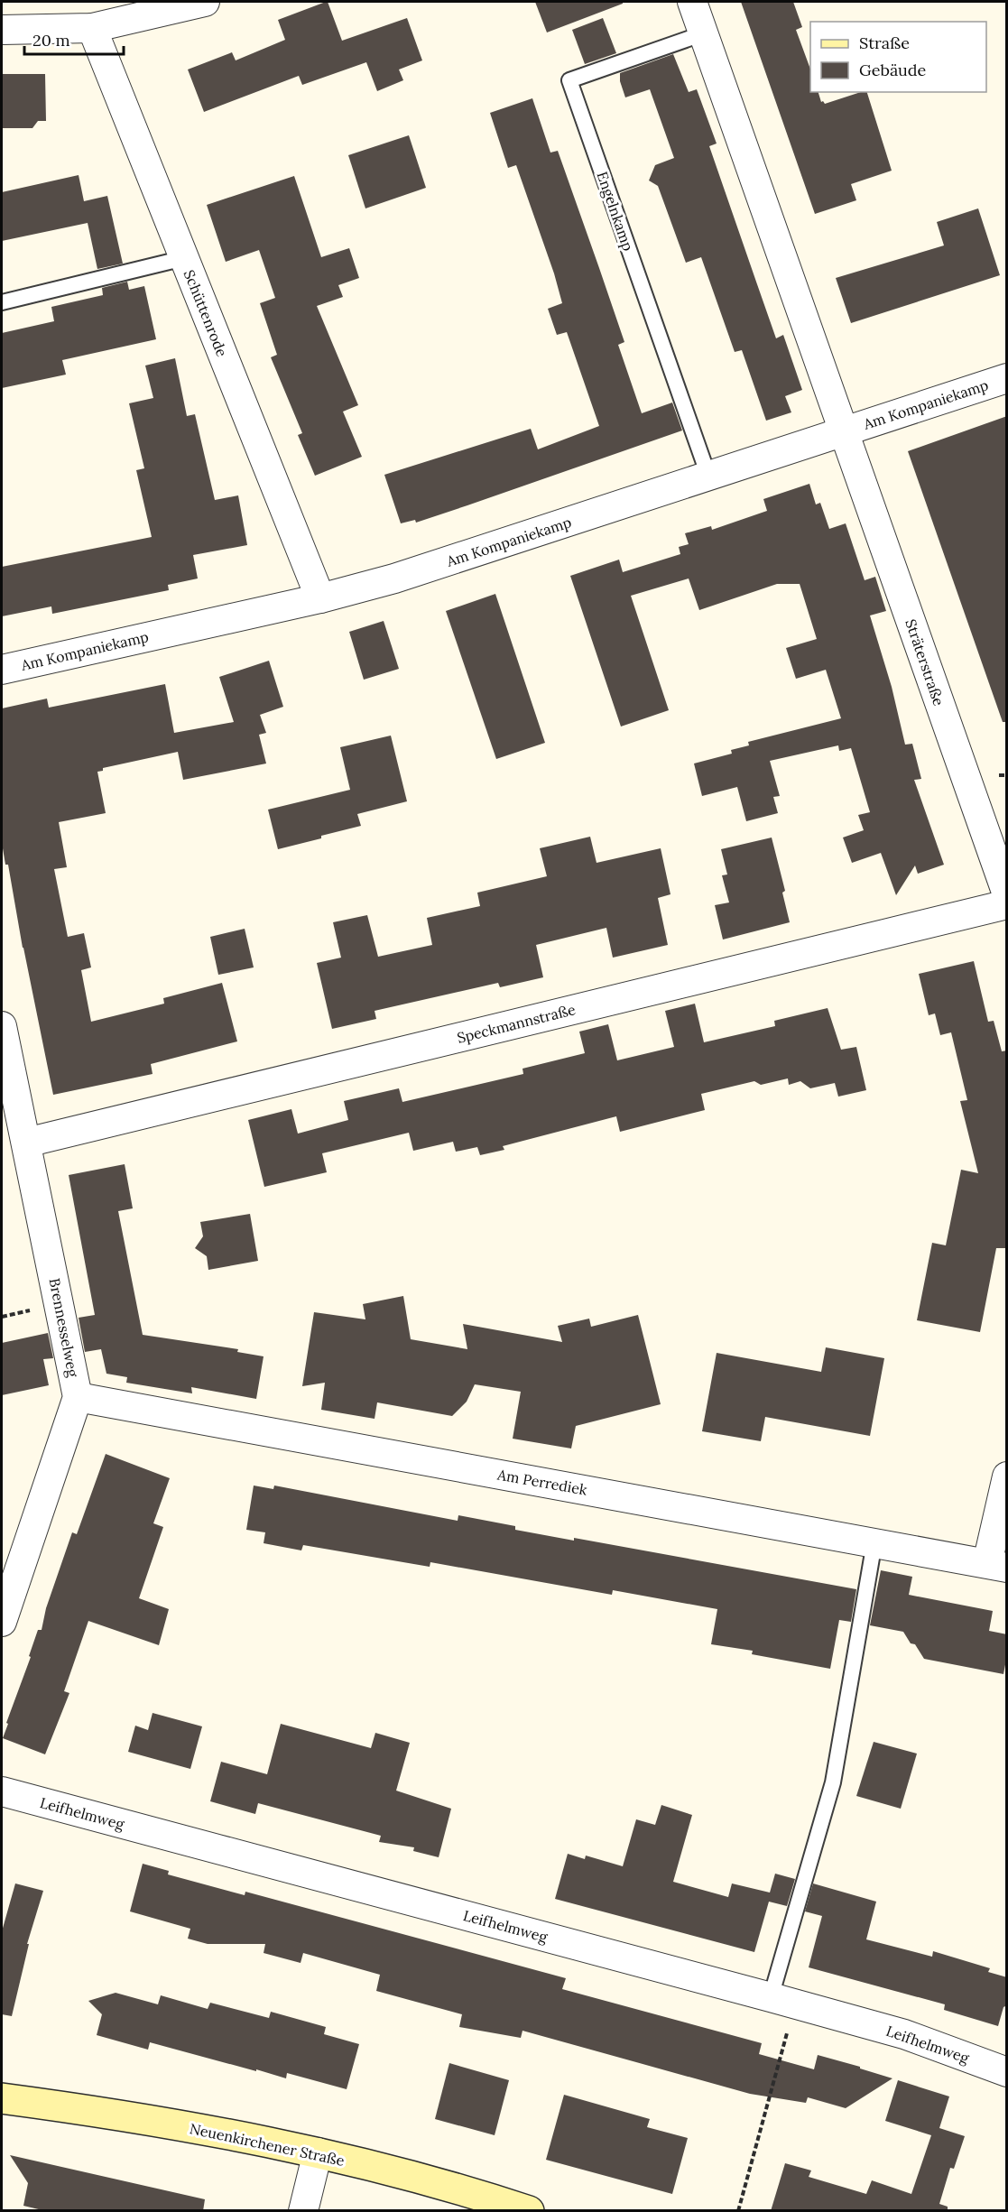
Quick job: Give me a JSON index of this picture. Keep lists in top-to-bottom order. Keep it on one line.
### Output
{"streets":{"main road":["Neuenkirchener Straße"],"street":["Schüttenrode","Am Kompaniekamp","Sträterstraße","Speckmannstraße","Brennesselweg","Am Perrediek","Leifhelmweg"],"lane":["Engelnkamp"]},"crossings":[["Engelnkamp","Am Kompaniekamp"],["Schüttenrode","Am Kompaniekamp"],["Am Kompaniekamp","Sträterstraße"],["Speckmannstraße","Brennesselweg"],["Brennesselweg","Am Perrediek"]],"legend":["Straße","Gebäude"],"scale_bar":"20 m"}
